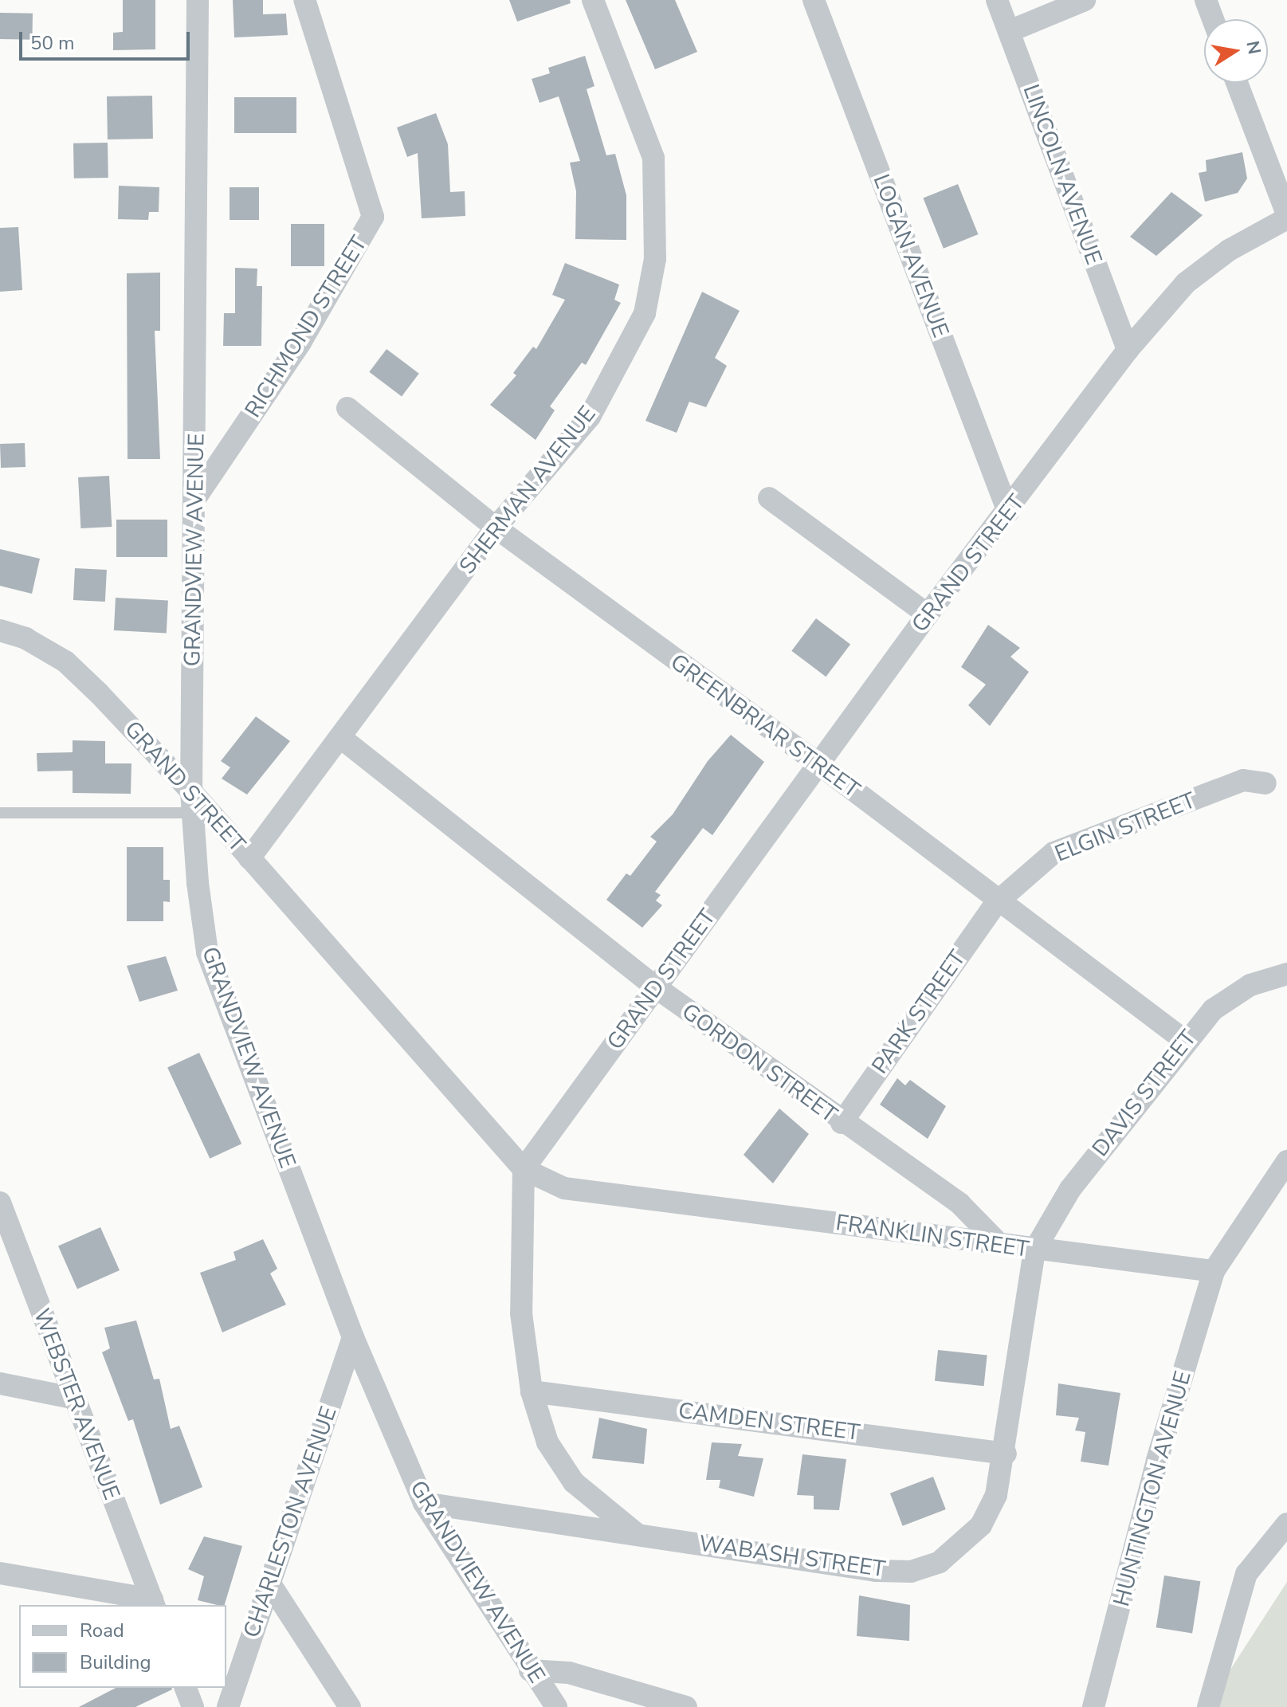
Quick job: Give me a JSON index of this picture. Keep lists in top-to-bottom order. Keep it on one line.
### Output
{"streets":{"street":["LINCOLN AVENUE","LOGAN AVENUE","RICHMOND STREET","SHERMAN AVENUE","GRANDVIEW AVENUE","GRAND STREET","GREENBRIAR STREET","ELGIN STREET","PARK STREET","GORDON STREET","DAVIS STREET","FRANKLIN STREET","WEBSTER AVENUE","CAMDEN STREET","HUNTINGTON AVENUE","CHARLESTON AVENUE","WABASH STREET"]},"crossings":[["LINCOLN AVENUE","GRAND STREET"],["LOGAN AVENUE","GRAND STREET"],["RICHMOND STREET","GRANDVIEW AVENUE"],["SHERMAN AVENUE","GRAND STREET"],["SHERMAN AVENUE","GREENBRIAR STREET"],["SHERMAN AVENUE","GORDON STREET"],["GRANDVIEW AVENUE","GRAND STREET"],["GRANDVIEW AVENUE","CHARLESTON AVENUE"],["GRANDVIEW AVENUE","WABASH STREET"],["GRAND STREET","GREENBRIAR STREET"],["GRAND STREET","GORDON STREET"],["GRAND STREET","FRANKLIN STREET"],["GREENBRIAR STREET","ELGIN STREET"],["GREENBRIAR STREET","PARK STREET"],["GREENBRIAR STREET","DAVIS STREET"],["ELGIN STREET","PARK STREET"],["PARK STREET","GORDON STREET"],["GORDON STREET","FRANKLIN STREET"],["DAVIS STREET","FRANKLIN STREET"],["DAVIS STREET","WABASH STREET"],["FRANKLIN STREET","HUNTINGTON AVENUE"],["FRANKLIN STREET","WABASH STREET"],["CAMDEN STREET","WABASH STREET"]],"legend":["Road","Building"],"scale_bar":"50 m","north":"right"}
